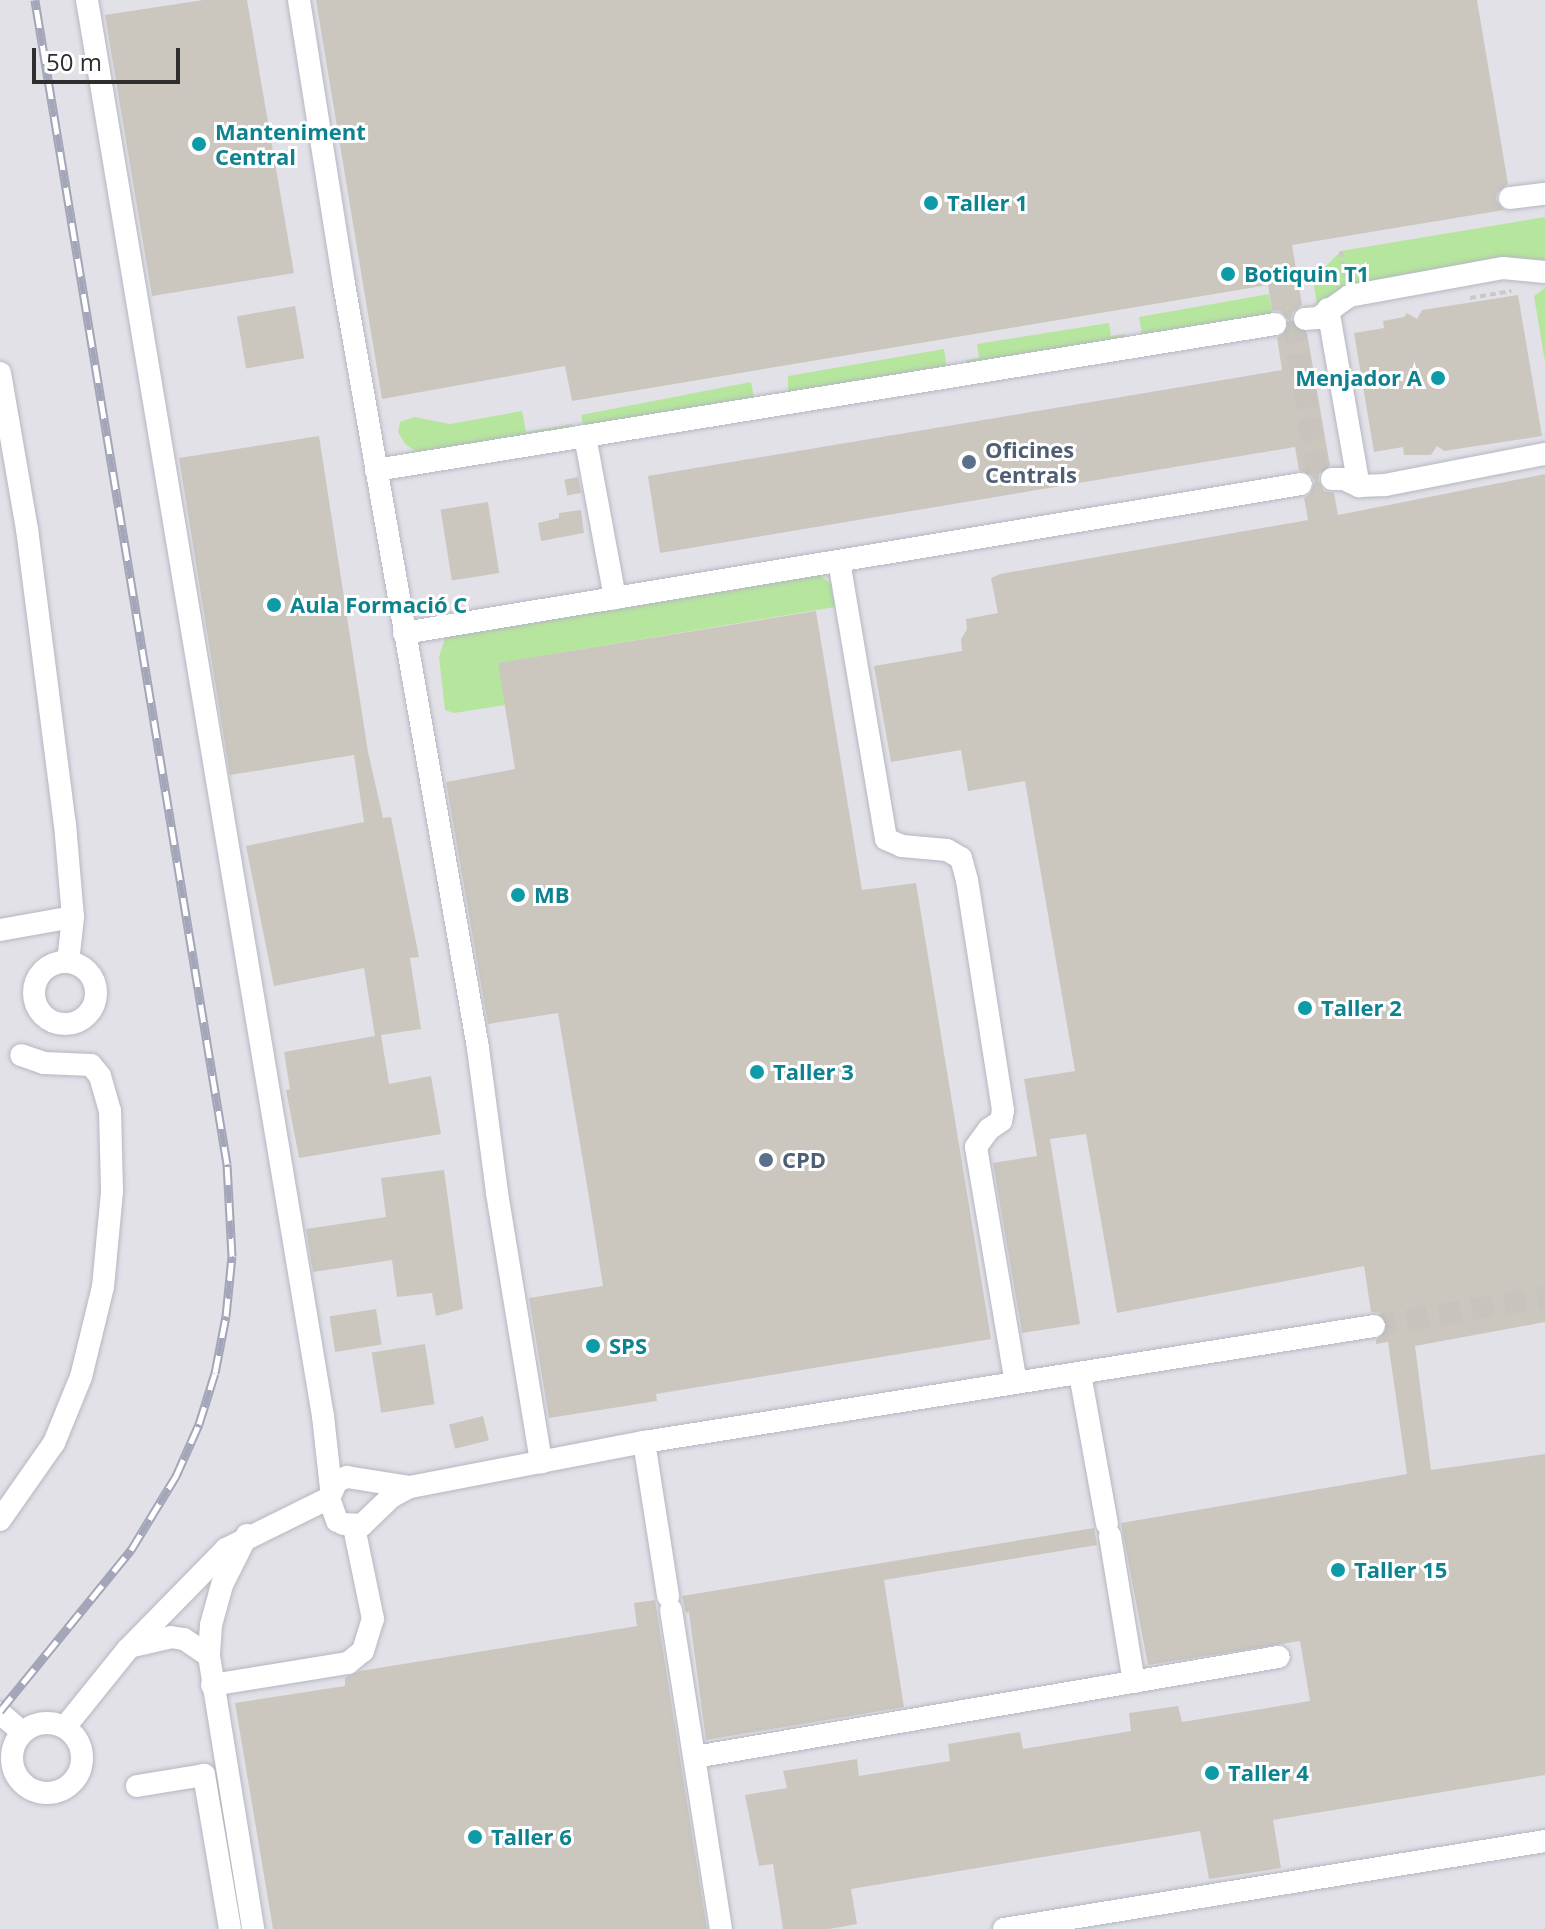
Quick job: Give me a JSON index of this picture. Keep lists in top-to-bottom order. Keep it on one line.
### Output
{"places":["Manteniment Central","Taller 1","Botiquin T1","Menjador A","Oficines Centrals","Aula Formació C","MB","Taller 2","Taller 3","CPD","SPS","Taller 15","Taller 4","Taller 6"],"scale_bar":"50 m"}
